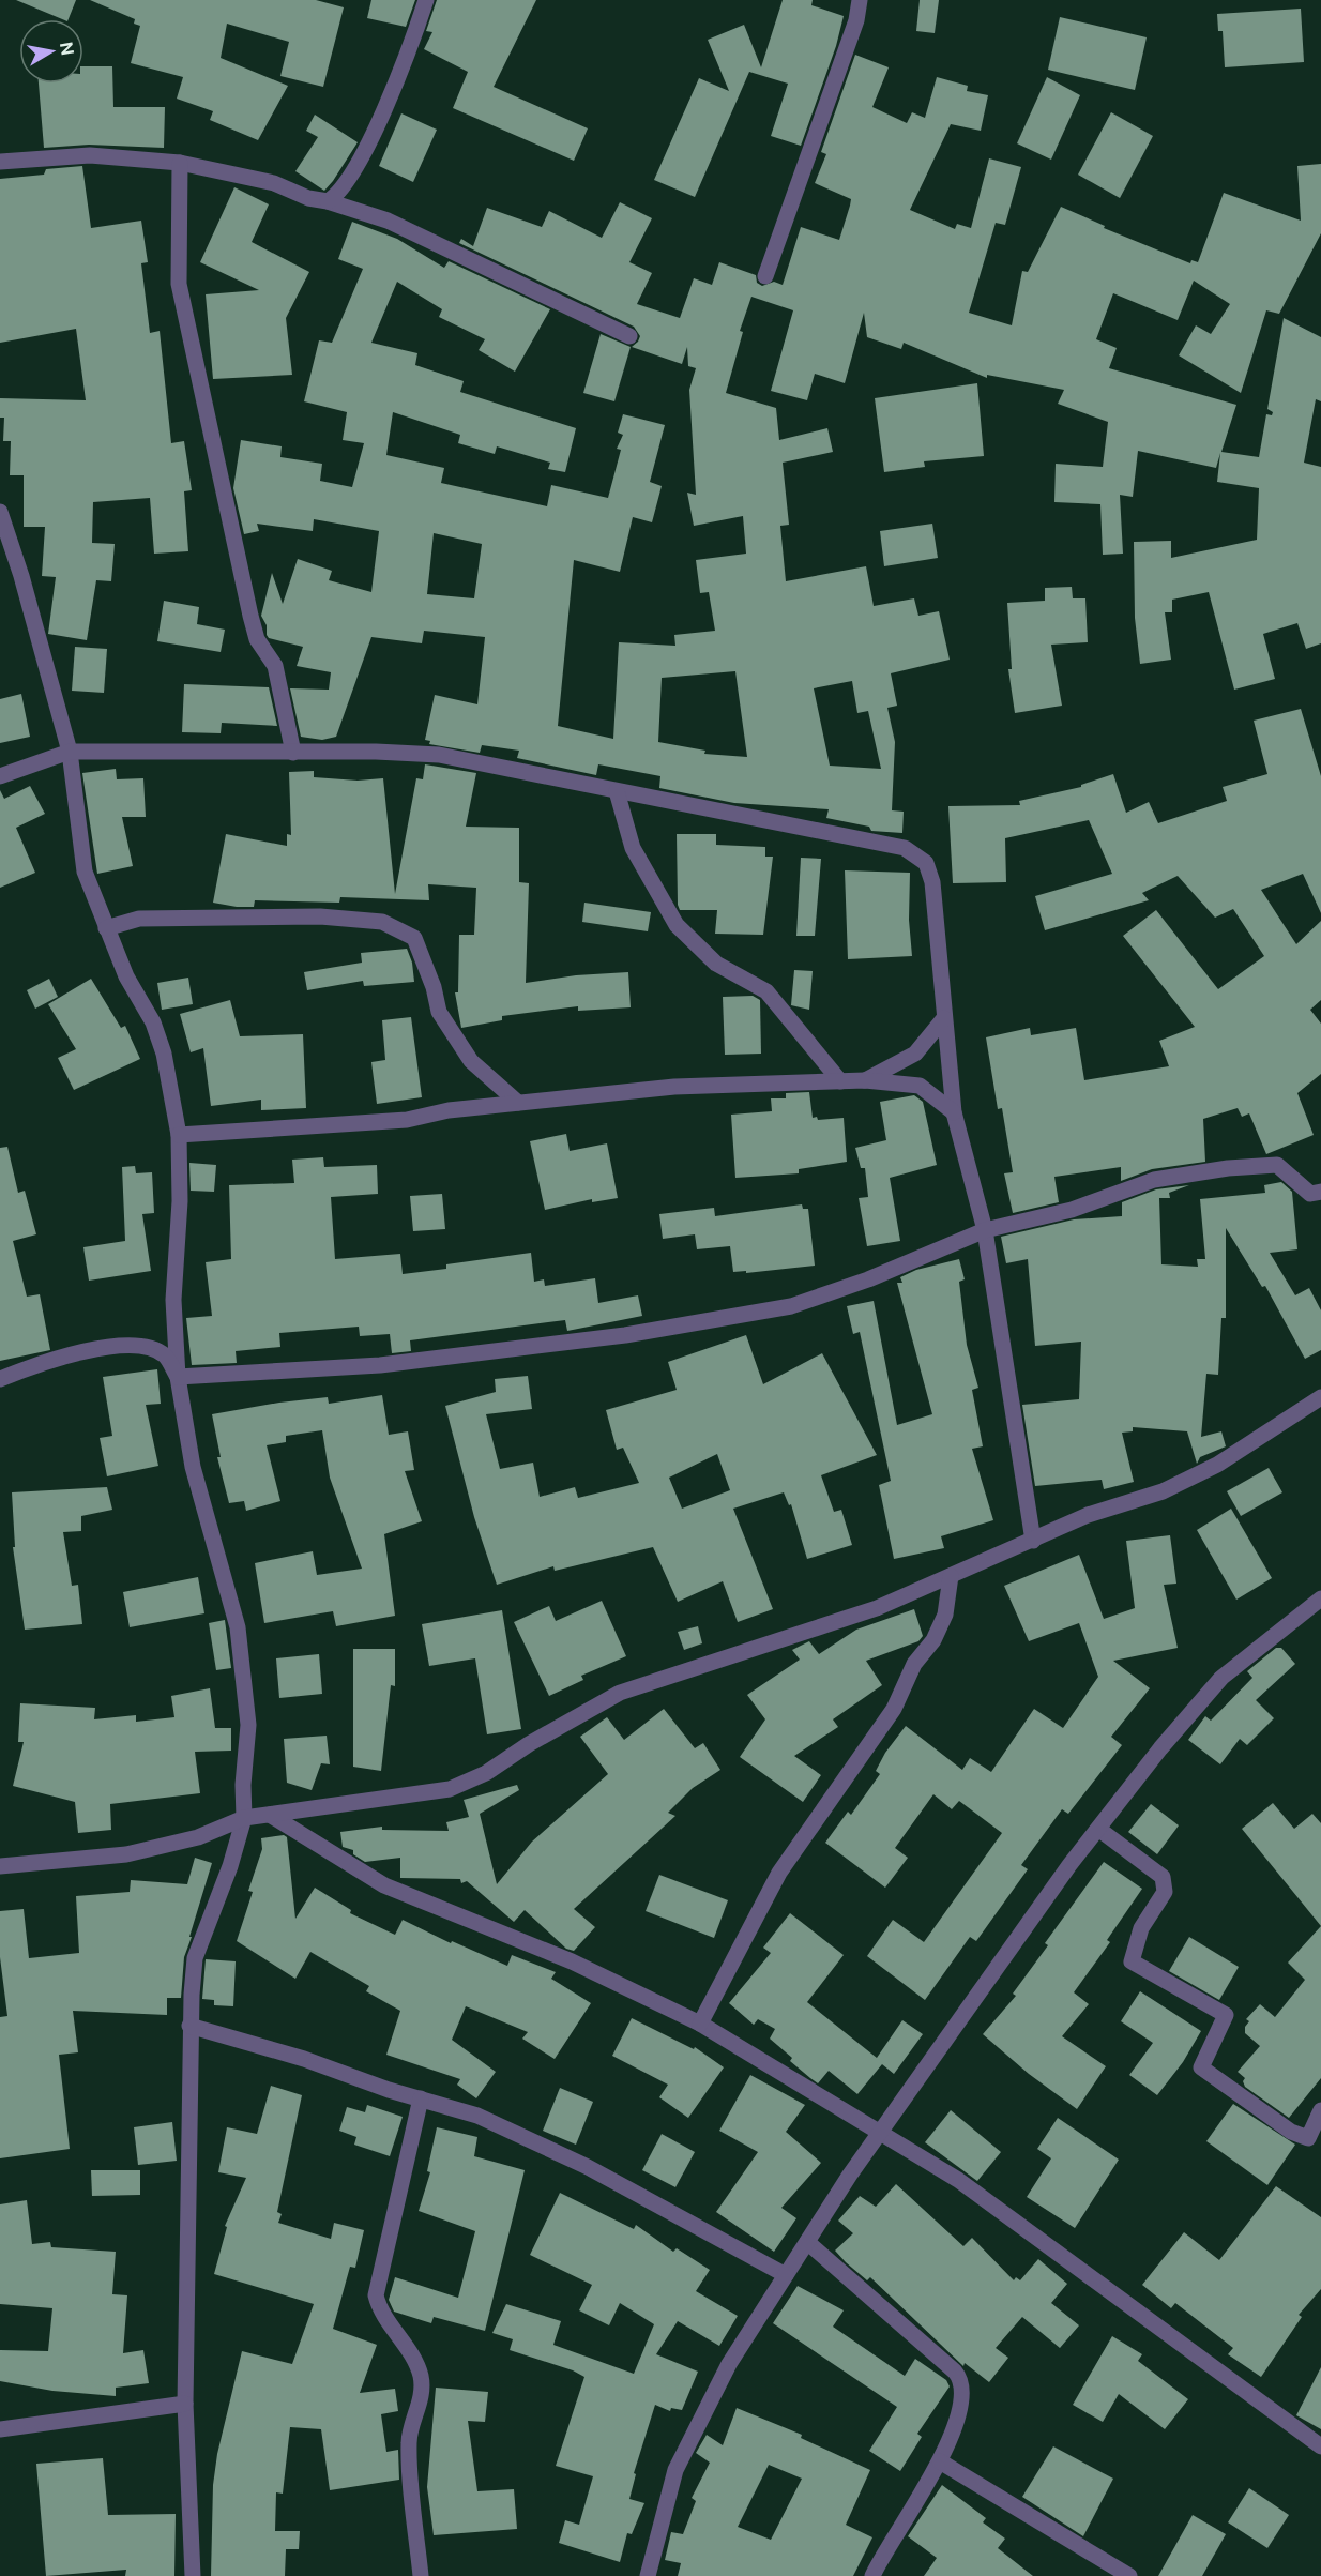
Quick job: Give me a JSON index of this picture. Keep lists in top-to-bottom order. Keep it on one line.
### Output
{"north":"right"}
